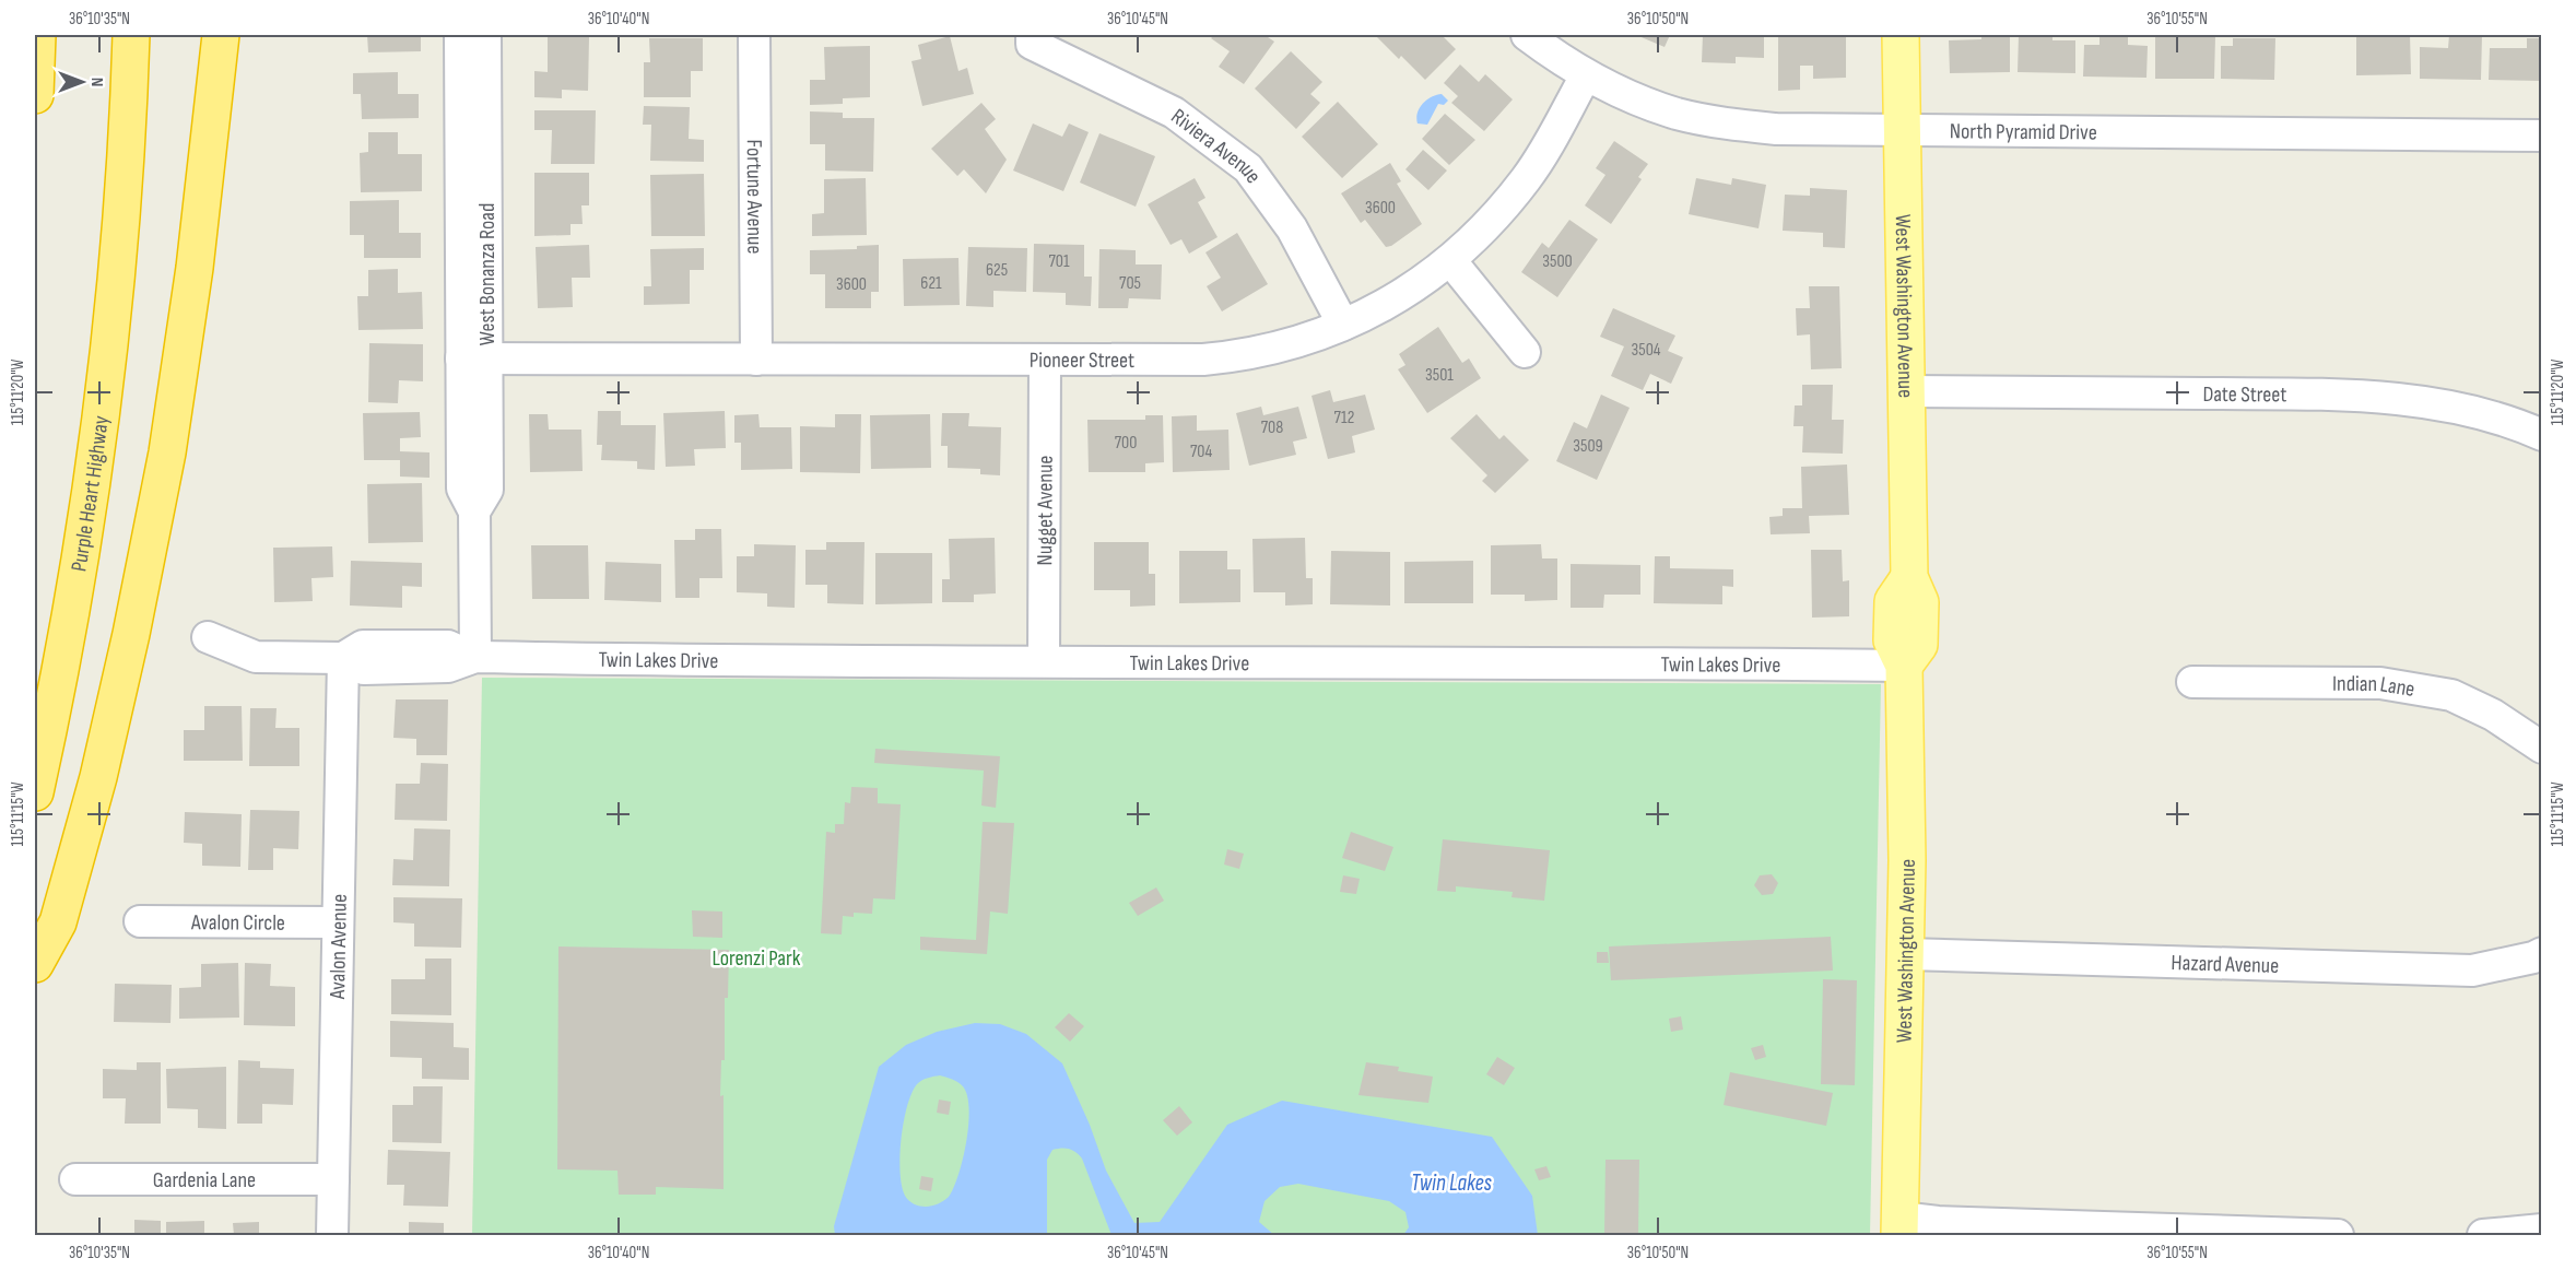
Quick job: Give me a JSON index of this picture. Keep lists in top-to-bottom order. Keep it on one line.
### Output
{"streets":{"highway":["Purple Heart Highway"],"main road":["West Washington Avenue"],"street":["North Pyramid Drive","Riviera Avenue","Fortune Avenue","West Bonanza Road","Pioneer Street","Date Street","Nugget Avenue","Twin Lakes Drive","Indian Lane","Avalon Circle","Avalon Avenue","Hazard Avenue","Gardenia Lane"]},"crossings":[["North Pyramid Drive","West Washington Avenue"],["North Pyramid Drive","Pioneer Street"],["Riviera Avenue","Pioneer Street"],["Fortune Avenue","Pioneer Street"],["West Bonanza Road","Pioneer Street"],["West Bonanza Road","Twin Lakes Drive"],["West Washington Avenue","Date Street"],["West Washington Avenue","Twin Lakes Drive"],["West Washington Avenue","Hazard Avenue"],["Pioneer Street","Nugget Avenue"],["Nugget Avenue","Twin Lakes Drive"],["Twin Lakes Drive","Avalon Avenue"],["Avalon Circle","Avalon Avenue"],["Avalon Avenue","Gardenia Lane"]],"water":["Twin Lakes"],"parks":["Lorenzi Park"],"house_numbers":["3600","701","3500","625","621","705","3600","3504","3501","712","708","700","3509","704"],"north":"right","coordinates":["36°10'35\"N","36°10'40\"N","36°10'45\"N","36°10'50\"N","36°10'55\"N","115°11'20\"W","115°11'15\"W"]}
